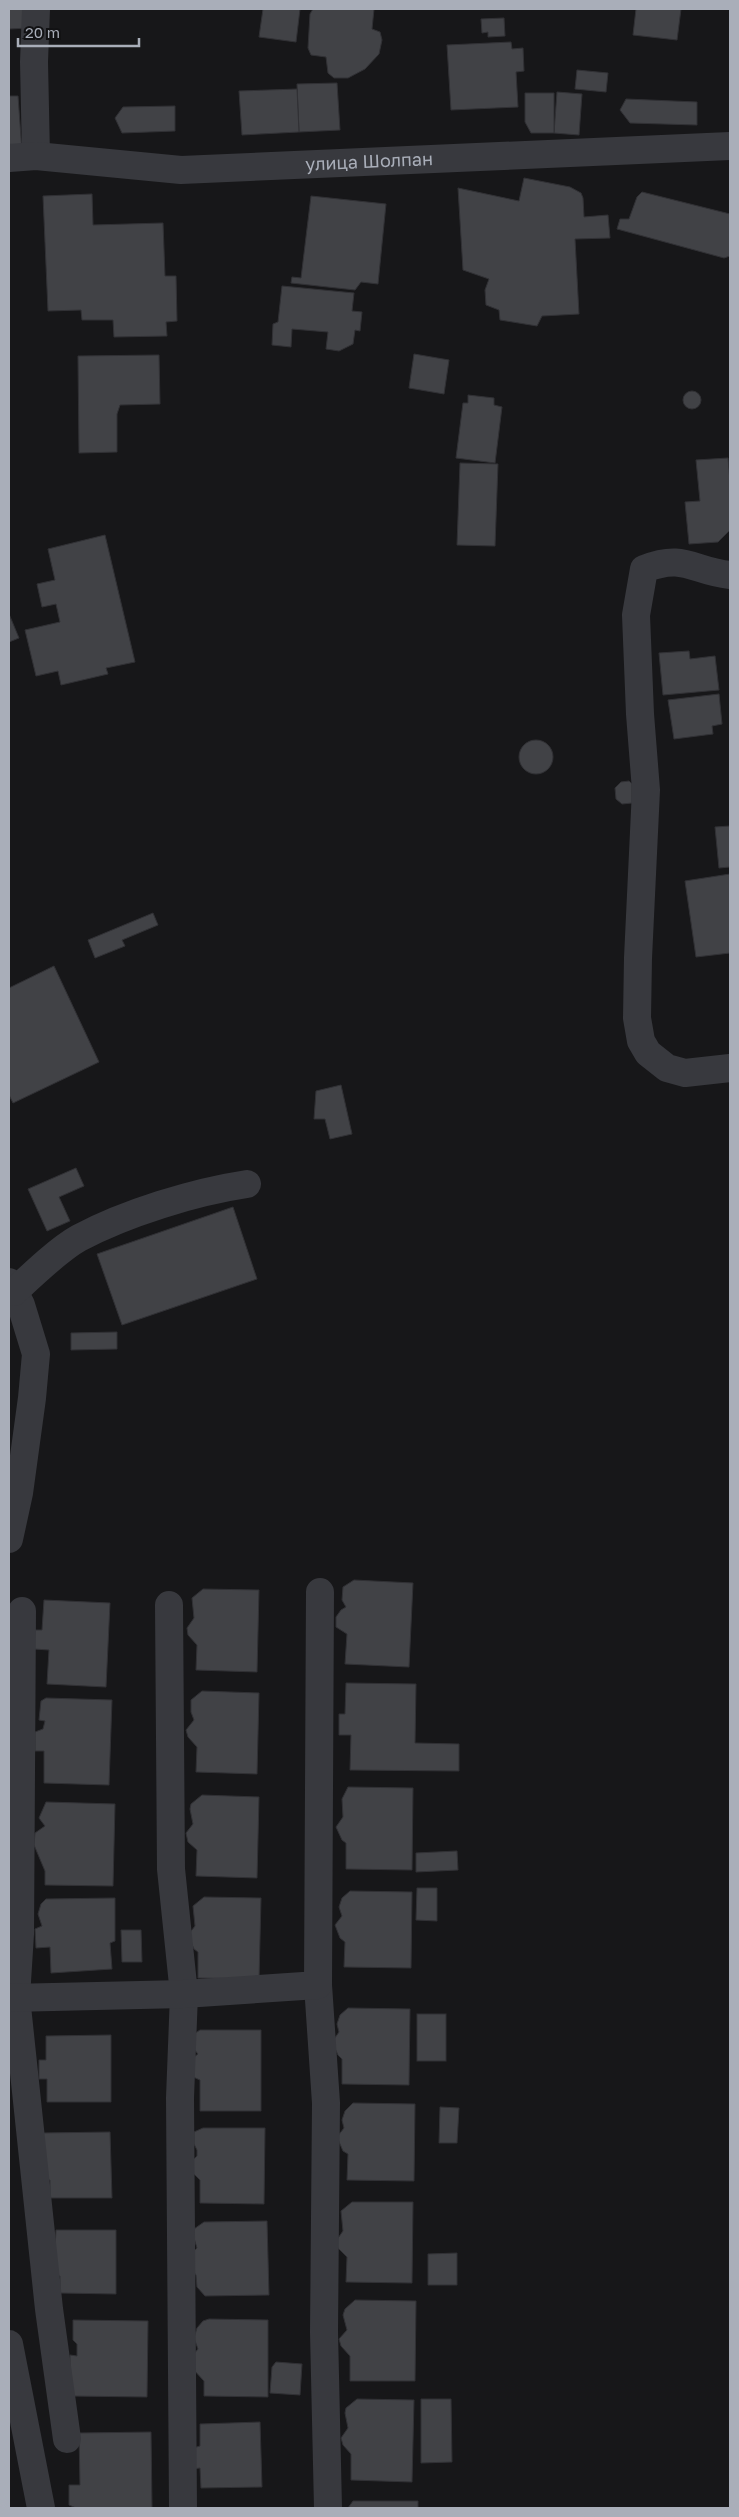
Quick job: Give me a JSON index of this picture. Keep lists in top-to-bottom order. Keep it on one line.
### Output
{"streets":{"street":["улица Шолпан"]},"scale_bar":"20 m"}
